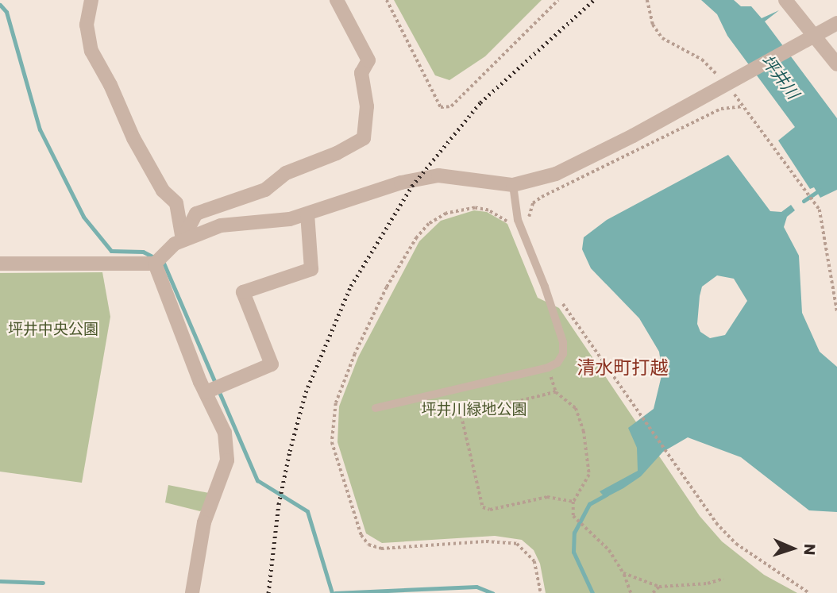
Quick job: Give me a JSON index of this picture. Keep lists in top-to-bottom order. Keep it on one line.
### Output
{"districts":["清水町打越"],"water":["坪井川"],"parks":["坪井中央公園","坪井川緑地公園"],"north":"right"}
